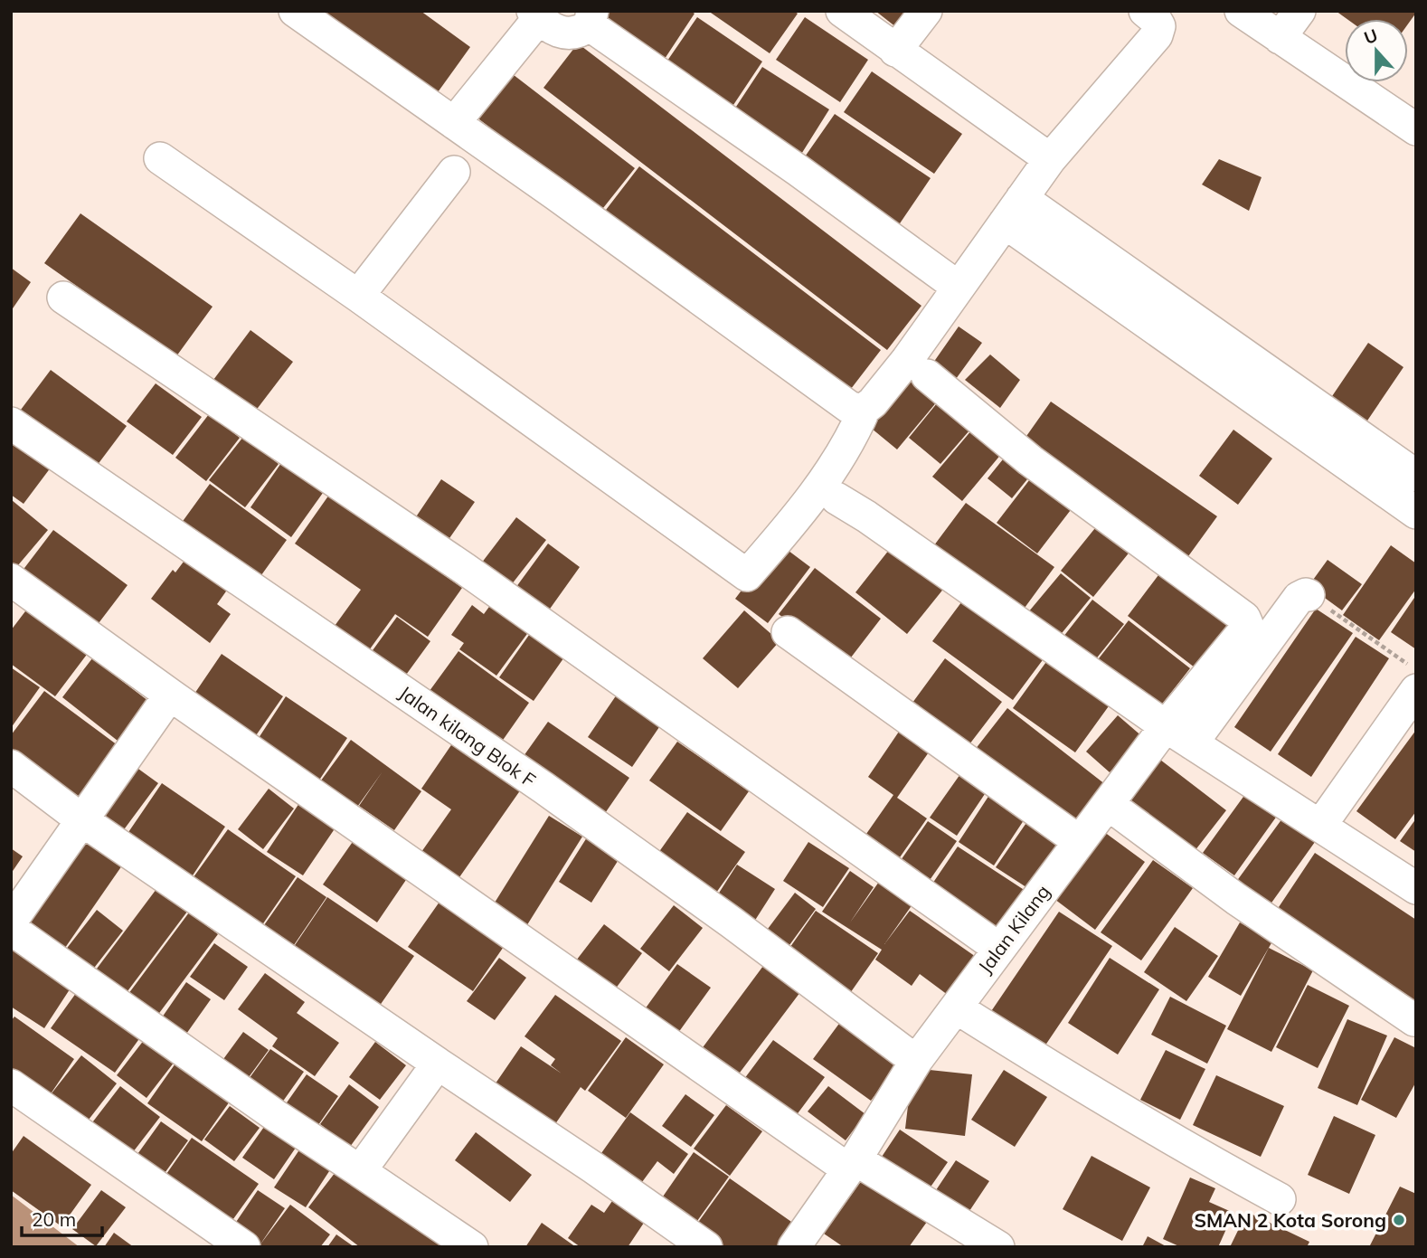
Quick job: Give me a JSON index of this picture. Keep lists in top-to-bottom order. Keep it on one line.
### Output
{"streets":{"street":["Jalan kilang Blok F","Jalan Kilang"]},"crossings":[["Jalan kilang Blok F","Jalan Kilang"]],"places":["SMAN 2 Kota Sorong"],"scale_bar":"20 m","north":"top"}
